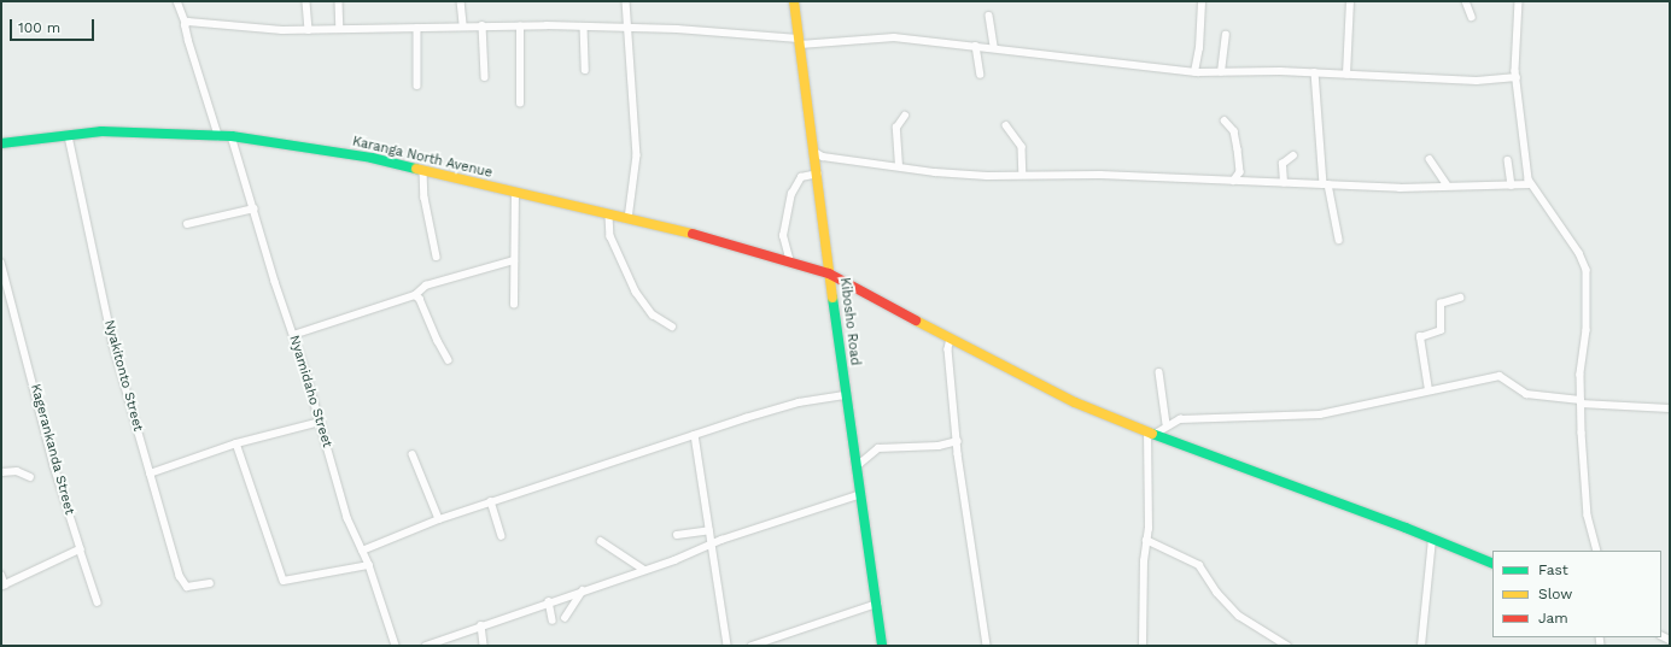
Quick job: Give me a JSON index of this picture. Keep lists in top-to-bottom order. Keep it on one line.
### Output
{"streets":{"street":["Karanga North Avenue","Kibosho Road","Nyakitonto Street","Nyamidaho Street","Kagerankanda Street"]},"crossings":[["Karanga North Avenue","Kibosho Road"],["Karanga North Avenue","Nyakitonto Street"],["Karanga North Avenue","Nyamidaho Street"]],"legend":["Fast","Slow","Jam"],"scale_bar":"100 m"}
